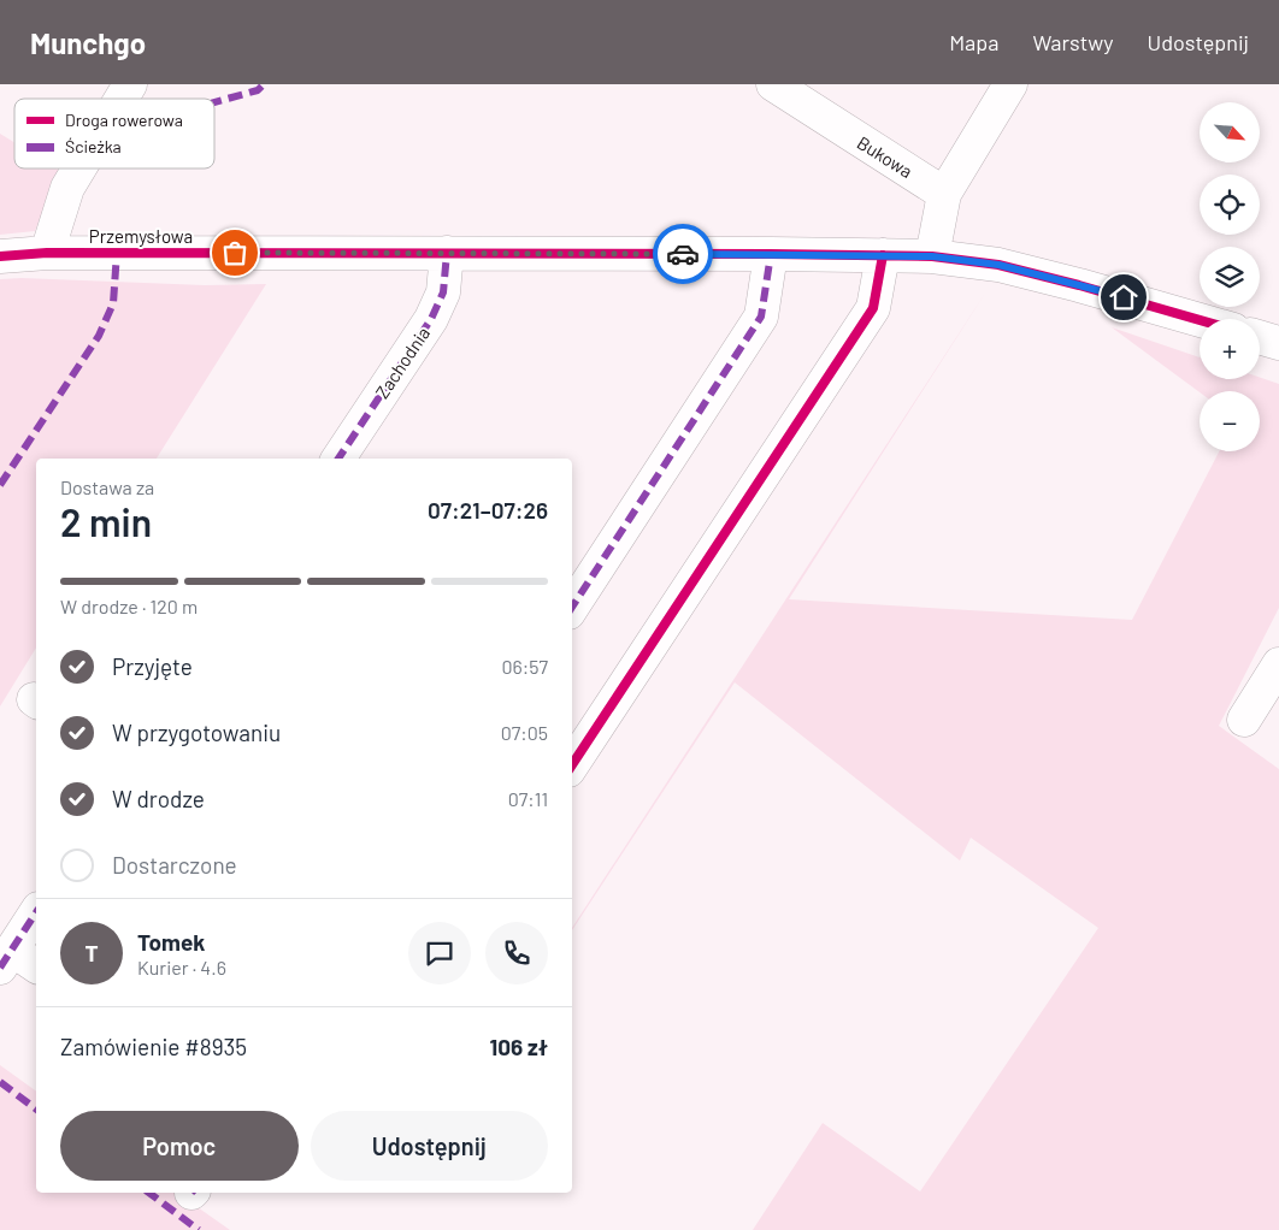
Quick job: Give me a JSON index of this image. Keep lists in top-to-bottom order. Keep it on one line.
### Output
{"streets":{"street":["Bukowa","Przemysłowa","Zachodnia"]},"crossings":[["Przemysłowa","Zachodnia"]],"legend":["Droga rowerowa","Ścieżka"],"north":"bottom right","page":{"header":"Munchgo","nav":["Mapa","Warstwy","Udostępnij"],"map_buttons":["+","−"],"heading":["2 min","Dostawa za","07:21–07:26"],"panel":["Tomek","Kurier · 4.6","Zamówienie #8935","106 zł"],"bar":"W drodze · 120 m","list":[["Przyjęte","06:57"],["W przygotowaniu","07:05"],["W drodze","07:11"],"Dostarczone"],"round":"T","buttons":["Pomoc","Udostępnij"]}}
